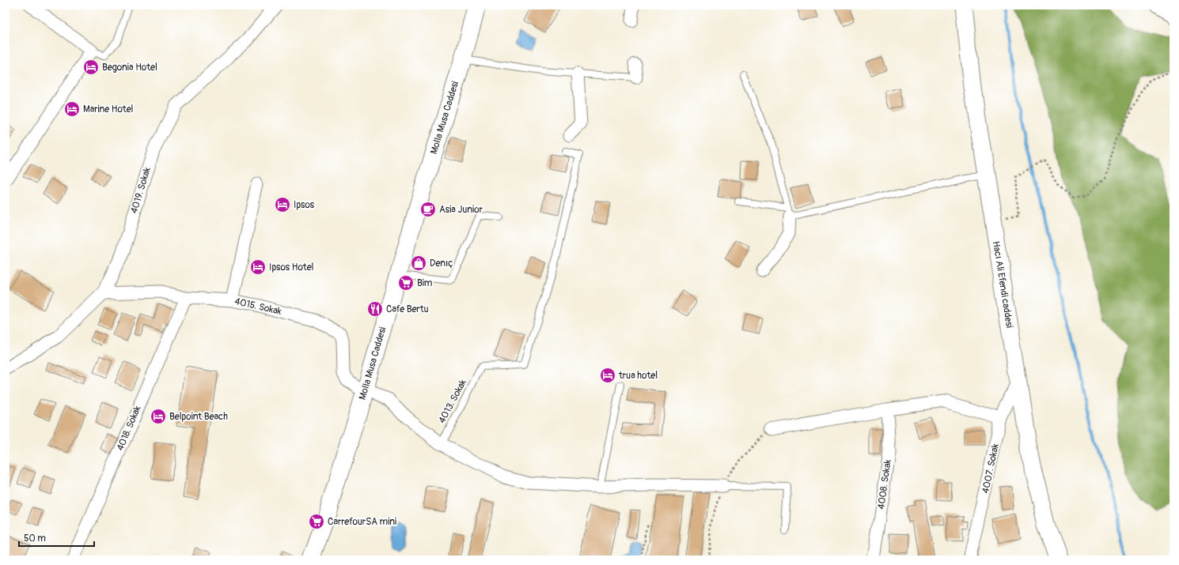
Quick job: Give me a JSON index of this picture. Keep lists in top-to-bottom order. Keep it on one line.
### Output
{"streets":{"street":["Molla Musa Caddesi","4019. Sokak","Hacı Ali Efendi caddesi","4015. Sokak","4018. Sokak","4007. Sokak","4008. Sokak"],"lane":["4013. Sokak"]},"crossings":[["Molla Musa Caddesi","4015. Sokak"],["4019. Sokak","4015. Sokak"],["Hacı Ali Efendi caddesi","4007. Sokak"],["4015. Sokak","4018. Sokak"]],"places":{"hotel":["Begonia Hotel","Marine Hotel","Ipsos","Ipsos Hotel","trua hotel","Belpoint Beach"],"cafe":["Asia Junior"],"shop":["Denıç"],"supermarket":["Bim","CarrefourSA mini"],"restaurant":["Cafe Bertu"]},"scale_bar":"50 m"}
